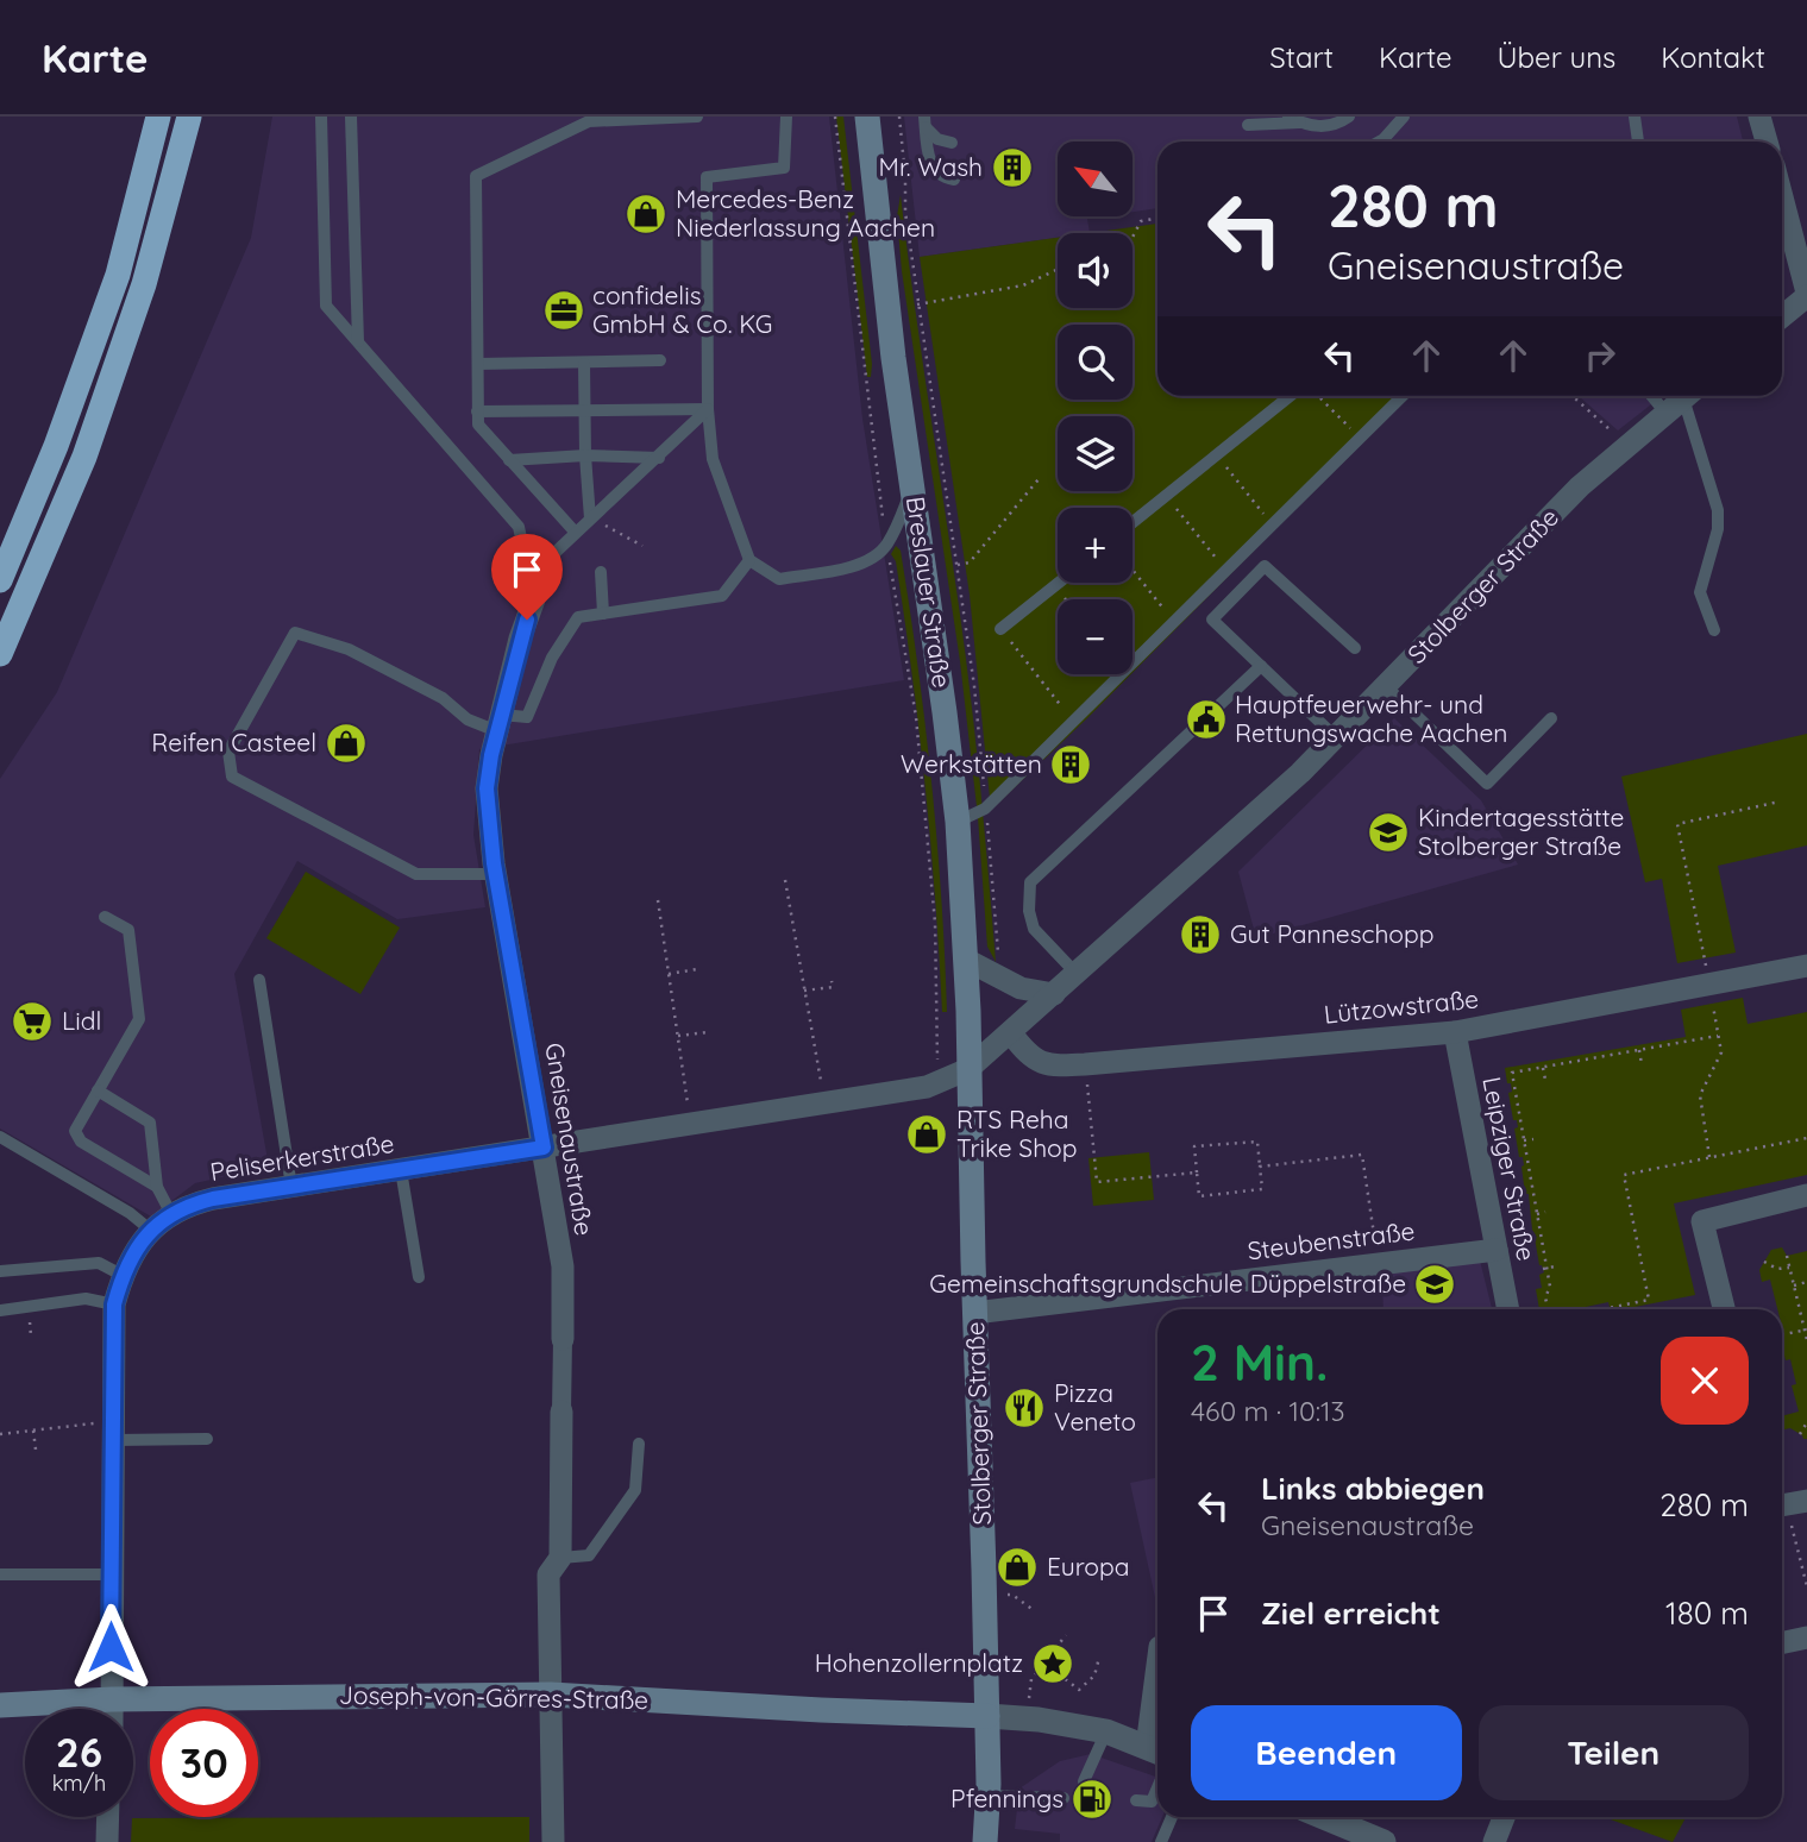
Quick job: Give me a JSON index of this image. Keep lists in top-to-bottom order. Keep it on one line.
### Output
{"streets":{"main road":["Stolberger Straße","Breslauer Straße","Joseph-von-Görres-Straße"],"street":["Lützowstraße","Gneisenaustraße","Peliserkerstraße","Leipziger Straße","Steubenstraße"]},"crossings":[["Stolberger Straße","Breslauer Straße"],["Stolberger Straße","Lützowstraße"],["Stolberger Straße","Peliserkerstraße"],["Stolberger Straße","Steubenstraße"],["Stolberger Straße","Joseph-von-Görres-Straße"],["Breslauer Straße","Peliserkerstraße"],["Lützowstraße","Leipziger Straße"],["Gneisenaustraße","Peliserkerstraße"],["Gneisenaustraße","Joseph-von-Görres-Straße"],["Peliserkerstraße","Joseph-von-Görres-Straße"],["Leipziger Straße","Steubenstraße"]],"places":{"building":["Mr. Wash","Werkstätten","Gut Panneschopp"],"shop":["Mercedes-Benz Niederlassung Aachen","Reifen Casteel","RTS Reha Trike Shop","Europa"],"office":["confidelis GmbH & Co. KG"],"public building":["Hauptfeuerwehr- und Rettungswache Aachen"],"school or university":["Kindertagesstätte Stolberger Straße","Gemeinschaftsgrundschule Düppelstraße"],"supermarket":["Lidl"],"restaurant":["Pizza Veneto"],"place":["Hohenzollernplatz"],"fuel station":["Pfennings"]},"north":"top left","page":{"header":"Karte","nav":["Start","Karte","Über uns","Kontakt"],"map_buttons":["+","−"],"turn":["280 m","Gneisenaustraße"],"heading":["2 Min.","460 m · 10:13"],"list":[{"name":"Links abbiegen","note":"Gneisenaustraße","value":"280 m"},{"name":"Ziel erreicht","value":"180 m"}],"buttons":["Beenden","Teilen"],"speed":"26 km/h","limit":"30"}}
